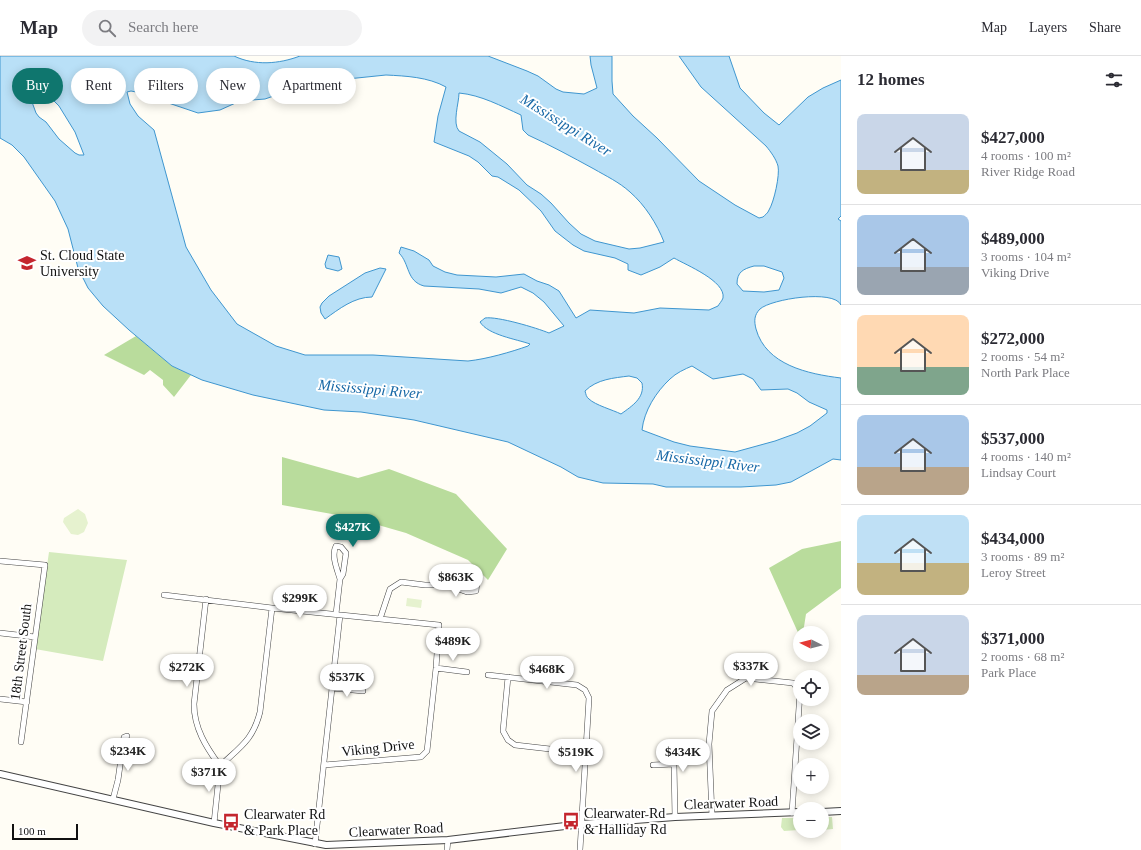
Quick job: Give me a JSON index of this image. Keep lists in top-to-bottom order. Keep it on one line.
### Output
{"streets":{"street":["18th Street South","Viking Drive","Clearwater Road"]},"water":["Mississippi River"],"places":{"school or university":["St. Cloud State University"],"bus stop":["Clearwater Rd & Halliday Rd","Clearwater Rd & Park Place"]},"scale_bar":"100 m","north":"left","page":{"header":"Map","search":"Search here","nav":["Map","Layers","Share"],"heading":"12 homes","chip":["Buy","Rent","Filters","New","Apartment"],"list":[{"name":"$427,000","note":"4 rooms · 100 m² · River Ridge Road"},{"name":"$489,000","note":"3 rooms · 104 m² · Viking Drive"},{"name":"$272,000","note":"2 rooms · 54 m² · North Park Place"},{"name":"$537,000","note":"4 rooms · 140 m² · Lindsay Court"},{"name":"$434,000","note":"3 rooms · 89 m² · Leroy Street"},{"name":"$371,000","note":"2 rooms · 68 m² · Park Place"}],"price":["$427K","$863K","$299K","$489K","$337K","$272K","$468K","$537K","$234K","$519K","$434K","$371K"],"map_buttons":["+","−"],"scale":"100 m"}}
